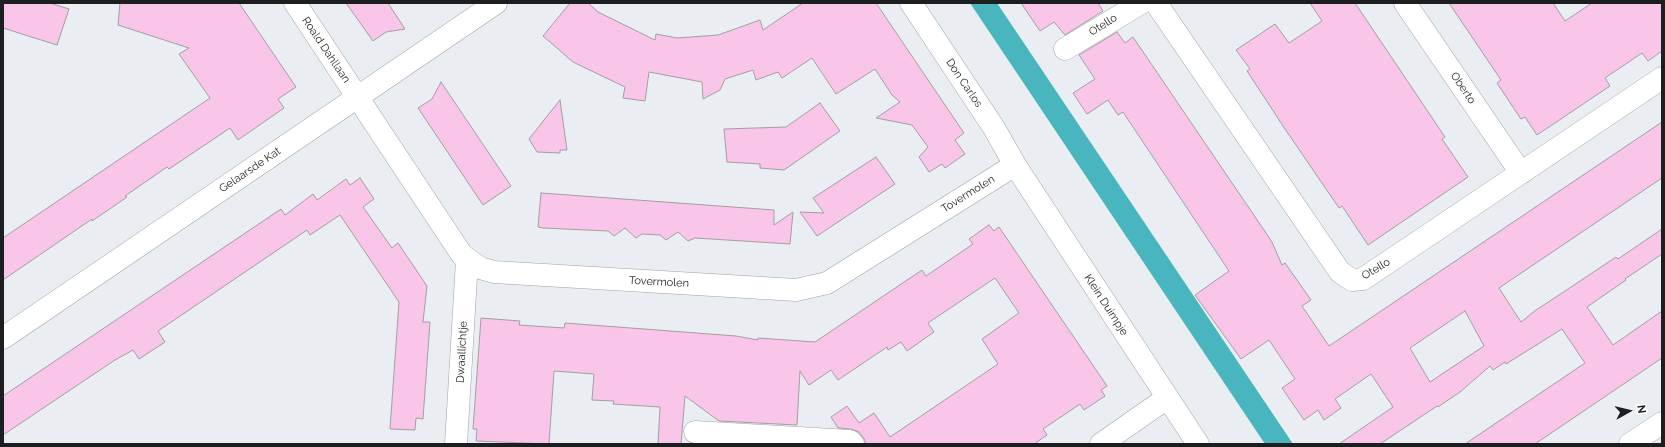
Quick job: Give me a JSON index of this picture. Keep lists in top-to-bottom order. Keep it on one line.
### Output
{"streets":{"street":["Otello","Roald Dahllaan","Don Carlos","Oberto","Gelaarsde Kat","Tovermolen","Klein Duimpje","Dwaallichtje"]},"crossings":[["Otello","Oberto"],["Roald Dahllaan","Gelaarsde Kat"],["Roald Dahllaan","Tovermolen"],["Don Carlos","Tovermolen"],["Don Carlos","Klein Duimpje"],["Gelaarsde Kat","Tovermolen"],["Tovermolen","Klein Duimpje"],["Tovermolen","Dwaallichtje"]],"north":"right"}
